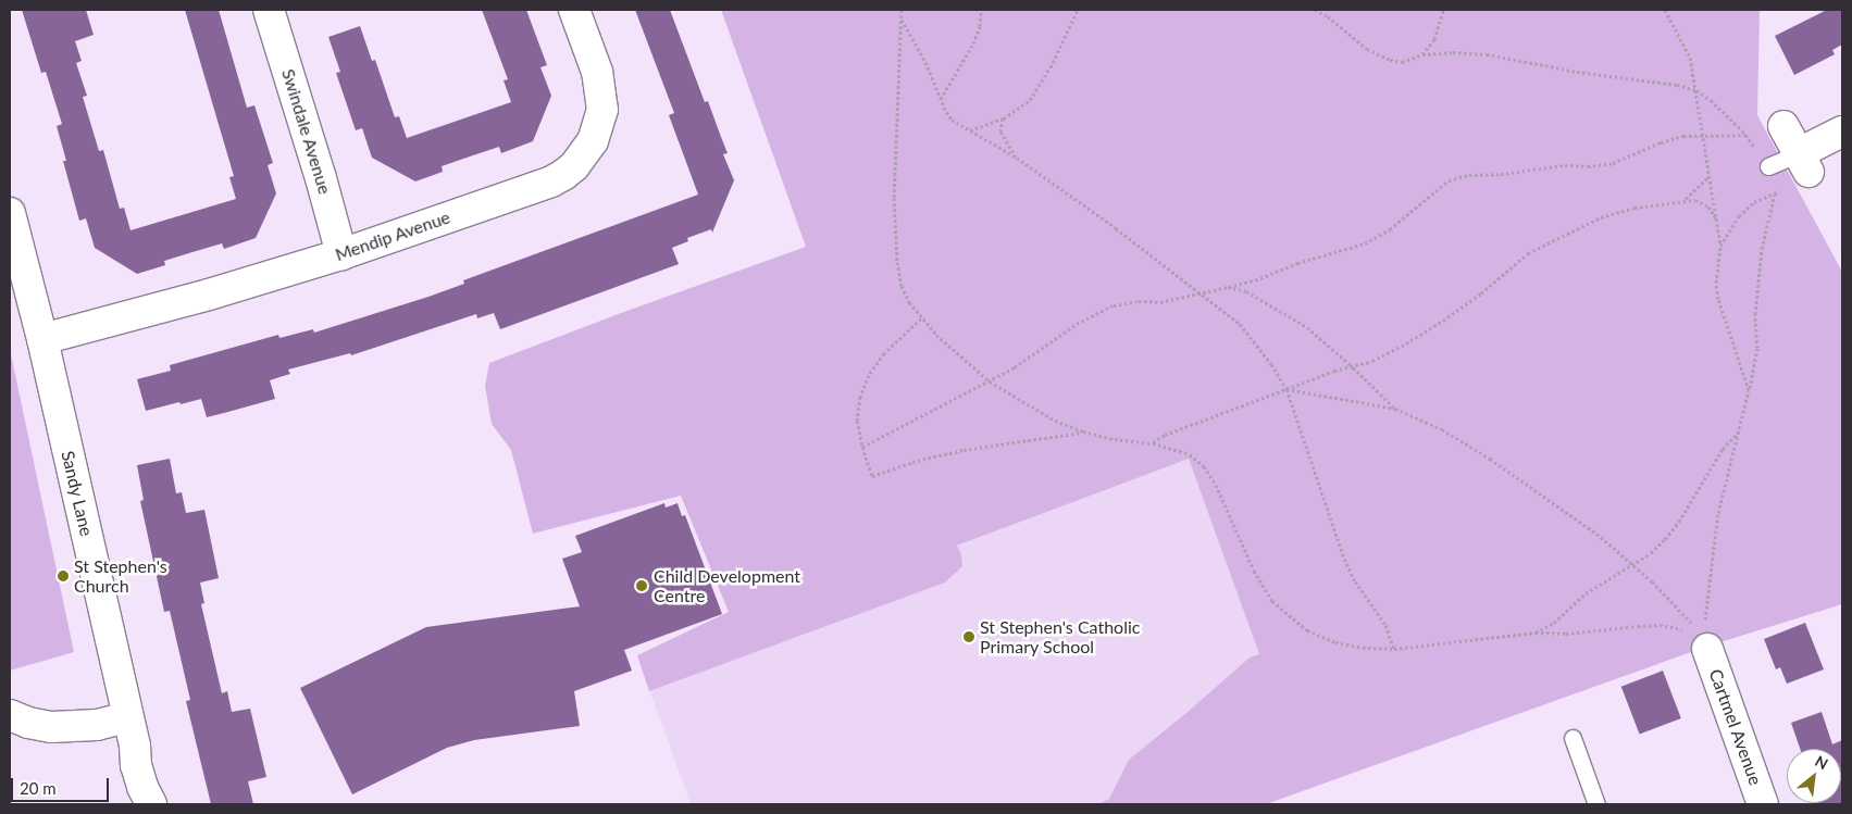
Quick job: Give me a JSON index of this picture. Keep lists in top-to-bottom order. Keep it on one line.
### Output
{"streets":{"street":["Swindale Avenue","Mendip Avenue","Sandy Lane","Cartmel Avenue"]},"crossings":[["Swindale Avenue","Mendip Avenue"],["Mendip Avenue","Sandy Lane"]],"places":["St Stephen's Church","Child Development Centre","St Stephen's Catholic Primary School"],"scale_bar":"20 m","north":"top right"}
